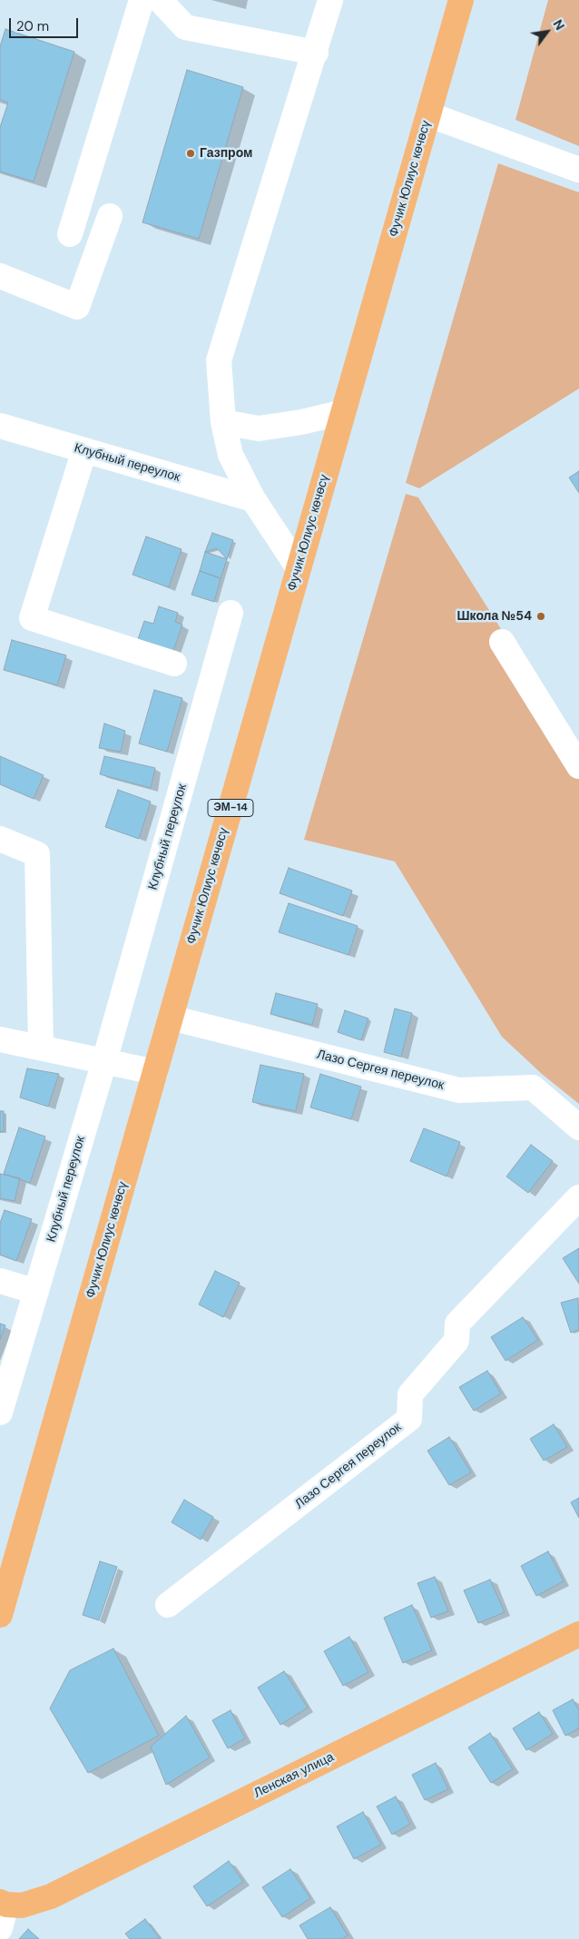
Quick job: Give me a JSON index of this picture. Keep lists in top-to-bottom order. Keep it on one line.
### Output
{"streets":{"main road":["Фучик Юлиус көчөсү","ЭМ-14","Ленская улица"],"street":["Клубный переулок","Лазо Сергея переулок"]},"crossings":[["Фучик Юлиус көчөсү","Лазо Сергея переулок"]],"places":["Газпром","Школа №54"],"scale_bar":"20 m","north":"top right"}
